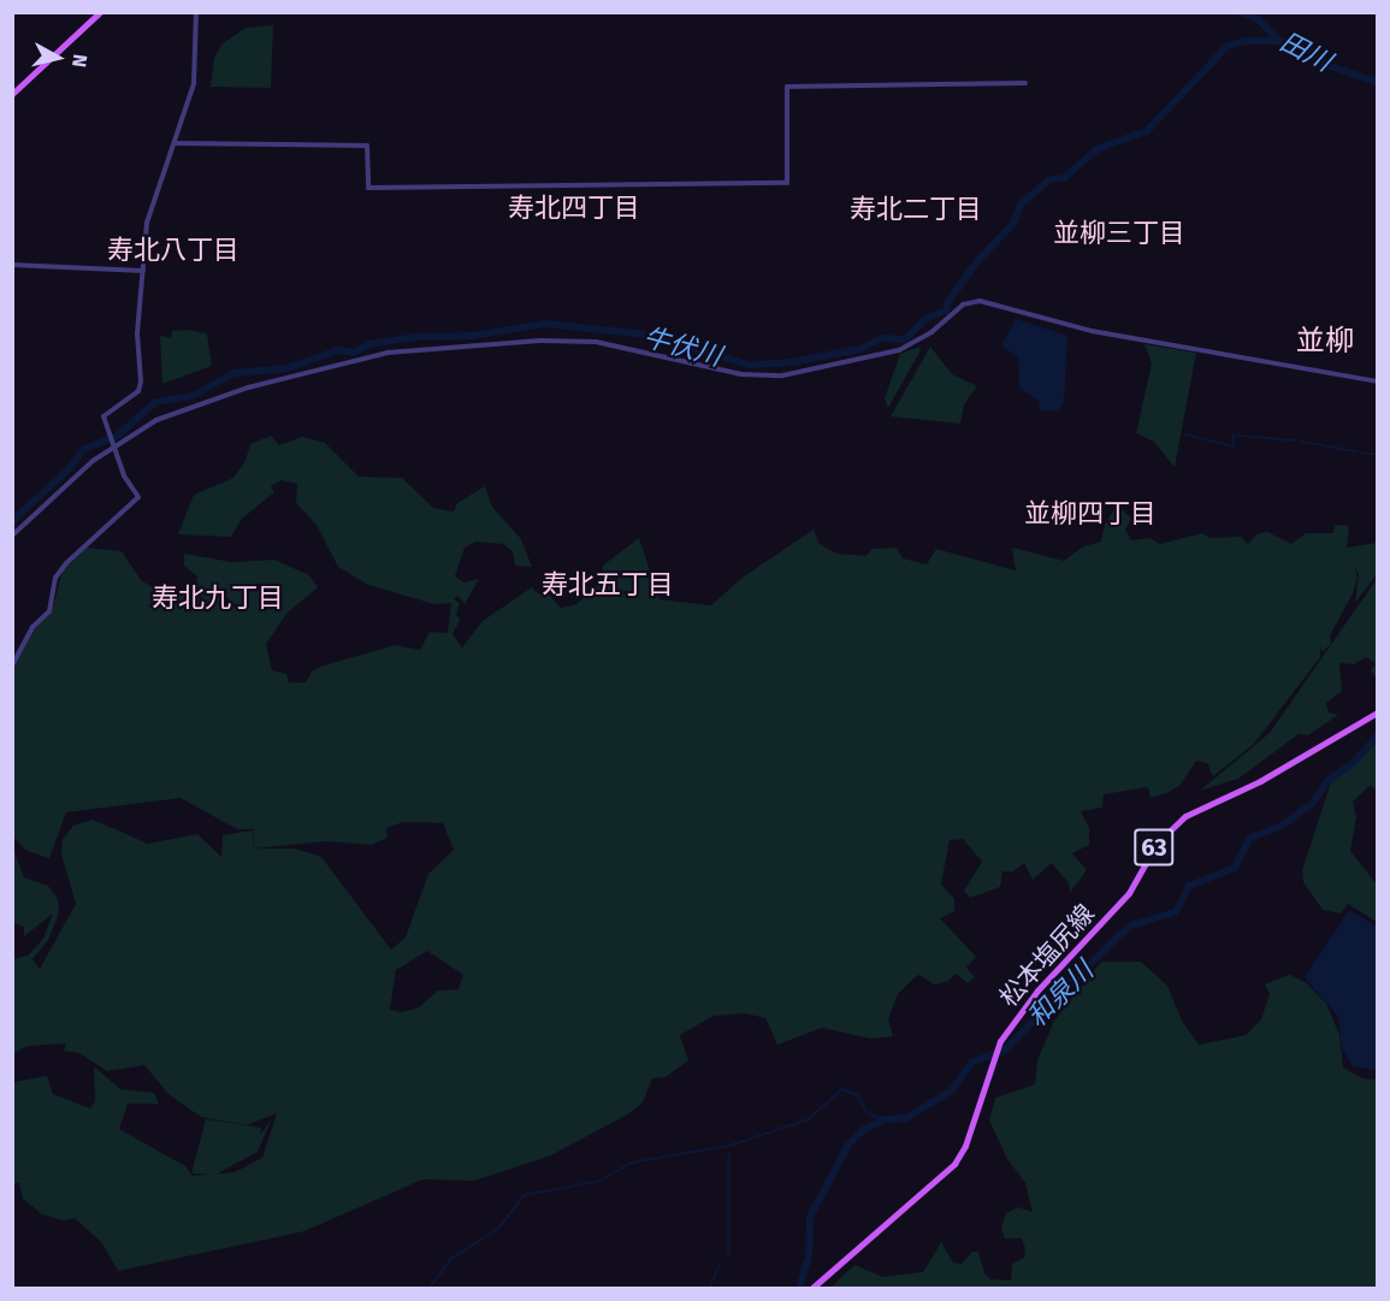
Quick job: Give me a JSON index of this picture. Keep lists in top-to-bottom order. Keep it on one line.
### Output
{"streets":{"main road":["63","松本塩尻線"]},"districts":["寿北四丁目","寿北二丁目","並柳三丁目","寿北八丁目","並柳","並柳四丁目","寿北五丁目","寿北九丁目"],"water":["田川","牛伏川","和泉川"],"north":"right"}
